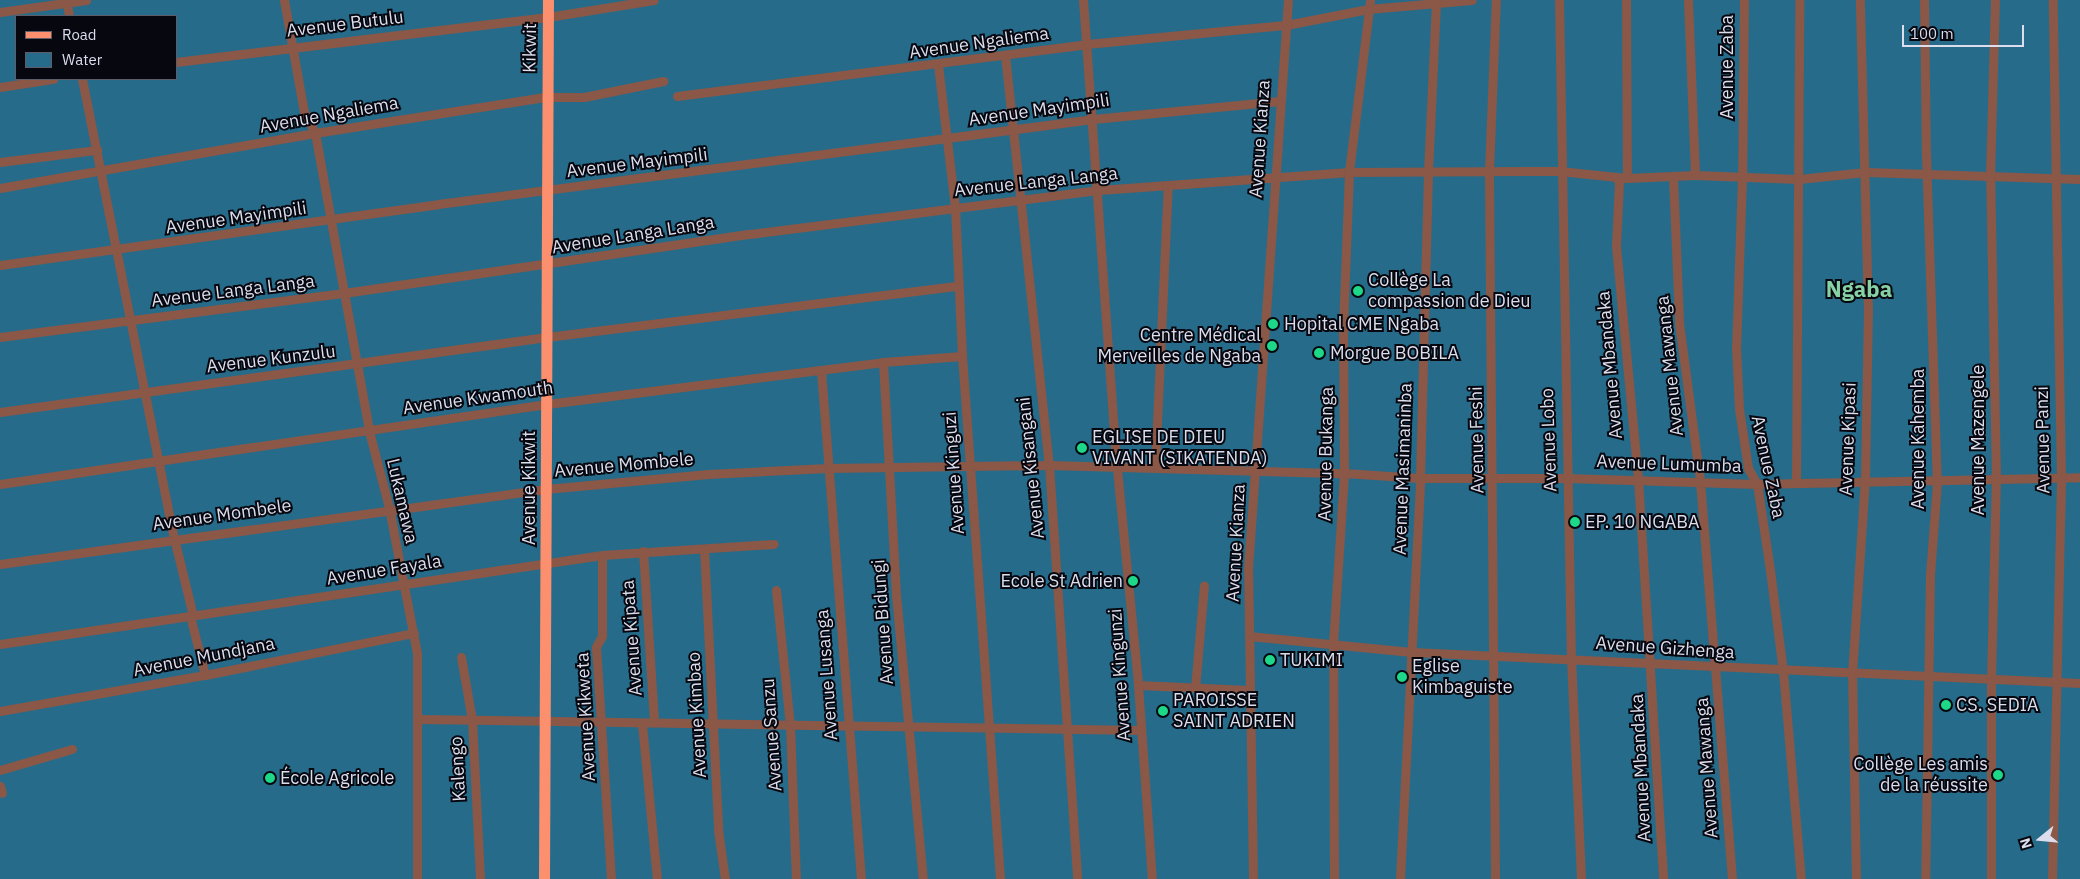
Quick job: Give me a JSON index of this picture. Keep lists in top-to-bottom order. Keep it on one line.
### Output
{"streets":{"main road":["Kikwit","Avenue Kikwit"],"street":["Avenue Butulu","Avenue Ngaliema","Avenue Zaba","Avenue Mayimpili","Avenue Kianza","Avenue Langa Langa","Avenue Kunzulu","Avenue Mbandaka","Avenue Mawanga","Avenue Kwamouth","Avenue Kipasi","Avenue Kahemba","Avenue Feshi","Avenue Lobo","Avenue Mazengele","Avenue Panzi","Avenue Bukanga","Avenue Lumumba","Avenue Mombele","Avenue Kisangani","Avenue Masimaninba","Avenue Kinguzi","Lukamawa","Avenue Fayala","Avenue Bidungi","Avenue Kipata","Avenue Gizhenga","Avenue Mundjana","Avenue Lusanga","Avenue Kingunzi","Avenue Kimbao","Avenue Kikweta","Avenue Sanzu","Kalengo"]},"crossings":[["Avenue Butulu","Kikwit"],["Avenue Butulu","Lukamawa"],["Avenue Ngaliema","Kikwit"],["Avenue Ngaliema","Avenue Kianza"],["Avenue Ngaliema","Avenue Bukanga"],["Avenue Ngaliema","Avenue Kisangani"],["Avenue Ngaliema","Avenue Masimaninba"],["Avenue Ngaliema","Avenue Kinguzi"],["Avenue Ngaliema","Avenue Kikwit"],["Avenue Ngaliema","Lukamawa"],["Avenue Ngaliema","Avenue Kingunzi"],["Kikwit","Avenue Kikwit"],["Avenue Zaba","Avenue Langa Langa"],["Avenue Zaba","Avenue Lumumba"],["Avenue Zaba","Avenue Gizhenga"],["Avenue Mayimpili","Avenue Kianza"],["Avenue Mayimpili","Avenue Kisangani"],["Avenue Mayimpili","Avenue Kinguzi"],["Avenue Mayimpili","Avenue Kikwit"],["Avenue Mayimpili","Lukamawa"],["Avenue Mayimpili","Avenue Kingunzi"],["Avenue Kianza","Avenue Langa Langa"],["Avenue Kianza","Avenue Lumumba"],["Avenue Kianza","Avenue Mombele"],["Avenue Kianza","Avenue Gizhenga"],["Avenue Langa Langa","Avenue Mbandaka"],["Avenue Langa Langa","Avenue Mawanga"],["Avenue Langa Langa","Avenue Kipasi"],["Avenue Langa Langa","Avenue Kahemba"],["Avenue Langa Langa","Avenue Feshi"],["Avenue Langa Langa","Avenue Lobo"],["Avenue Langa Langa","Avenue Mazengele"],["Avenue Langa Langa","Avenue Panzi"],["Avenue Langa Langa","Avenue Bukanga"],["Avenue Langa Langa","Avenue Kisangani"],["Avenue Langa Langa","Avenue Masimaninba"],["Avenue Langa Langa","Avenue Kinguzi"],["Avenue Langa Langa","Avenue Kikwit"],["Avenue Langa Langa","Lukamawa"],["Avenue Langa Langa","Avenue Kingunzi"],["Avenue Kunzulu","Avenue Kikwit"],["Avenue Kunzulu","Lukamawa"],["Avenue Mbandaka","Avenue Lumumba"],["Avenue Mbandaka","Avenue Gizhenga"],["Avenue Mawanga","Avenue Lumumba"],["Avenue Mawanga","Avenue Gizhenga"],["Avenue Kwamouth","Avenue Kinguzi"],["Avenue Kwamouth","Avenue Kikwit"],["Avenue Kwamouth","Lukamawa"],["Avenue Kwamouth","Avenue Bidungi"],["Avenue Kwamouth","Avenue Lusanga"],["Avenue Kipasi","Avenue Lumumba"],["Avenue Kipasi","Avenue Gizhenga"],["Avenue Kahemba","Avenue Lumumba"],["Avenue Kahemba","Avenue Gizhenga"],["Avenue Feshi","Avenue Lumumba"],["Avenue Feshi","Avenue Gizhenga"],["Avenue Lobo","Avenue Lumumba"],["Avenue Lobo","Avenue Gizhenga"],["Avenue Mazengele","Avenue Lumumba"],["Avenue Mazengele","Avenue Gizhenga"],["Avenue Panzi","Avenue Lumumba"],["Avenue Panzi","Avenue Gizhenga"],["Avenue Bukanga","Avenue Lumumba"],["Avenue Bukanga","Avenue Gizhenga"],["Avenue Lumumba","Avenue Mombele"],["Avenue Lumumba","Avenue Masimaninba"],["Avenue Mombele","Avenue Kisangani"],["Avenue Mombele","Avenue Kinguzi"],["Avenue Mombele","Avenue Kikwit"],["Avenue Mombele","Lukamawa"],["Avenue Mombele","Avenue Bidungi"],["Avenue Mombele","Avenue Lusanga"],["Avenue Mombele","Avenue Kingunzi"],["Avenue Masimaninba","Avenue Gizhenga"],["Avenue Kikwit","Avenue Fayala"],["Lukamawa","Avenue Fayala"],["Lukamawa","Avenue Mundjana"],["Avenue Fayala","Avenue Kipata"],["Avenue Fayala","Avenue Kimbao"],["Avenue Fayala","Avenue Kikweta"]],"districts":["Ngaba"],"places":["Collège La compassion de Dieu","Hopital CME Ngaba","Centre Médical Merveilles de Ngaba","Morgue BOBILA","EGLISE DE DIEU VIVANT (SIKATENDA)","EP. 10 NGABA","Ecole St Adrien","TUKIMI","Eglise Kimbaguiste","CS. SEDIA","PAROISSE SAINT ADRIEN","Collège Les amis de la réussite","École Agricole"],"legend":["Road","Water"],"scale_bar":"100 m","north":"left"}
